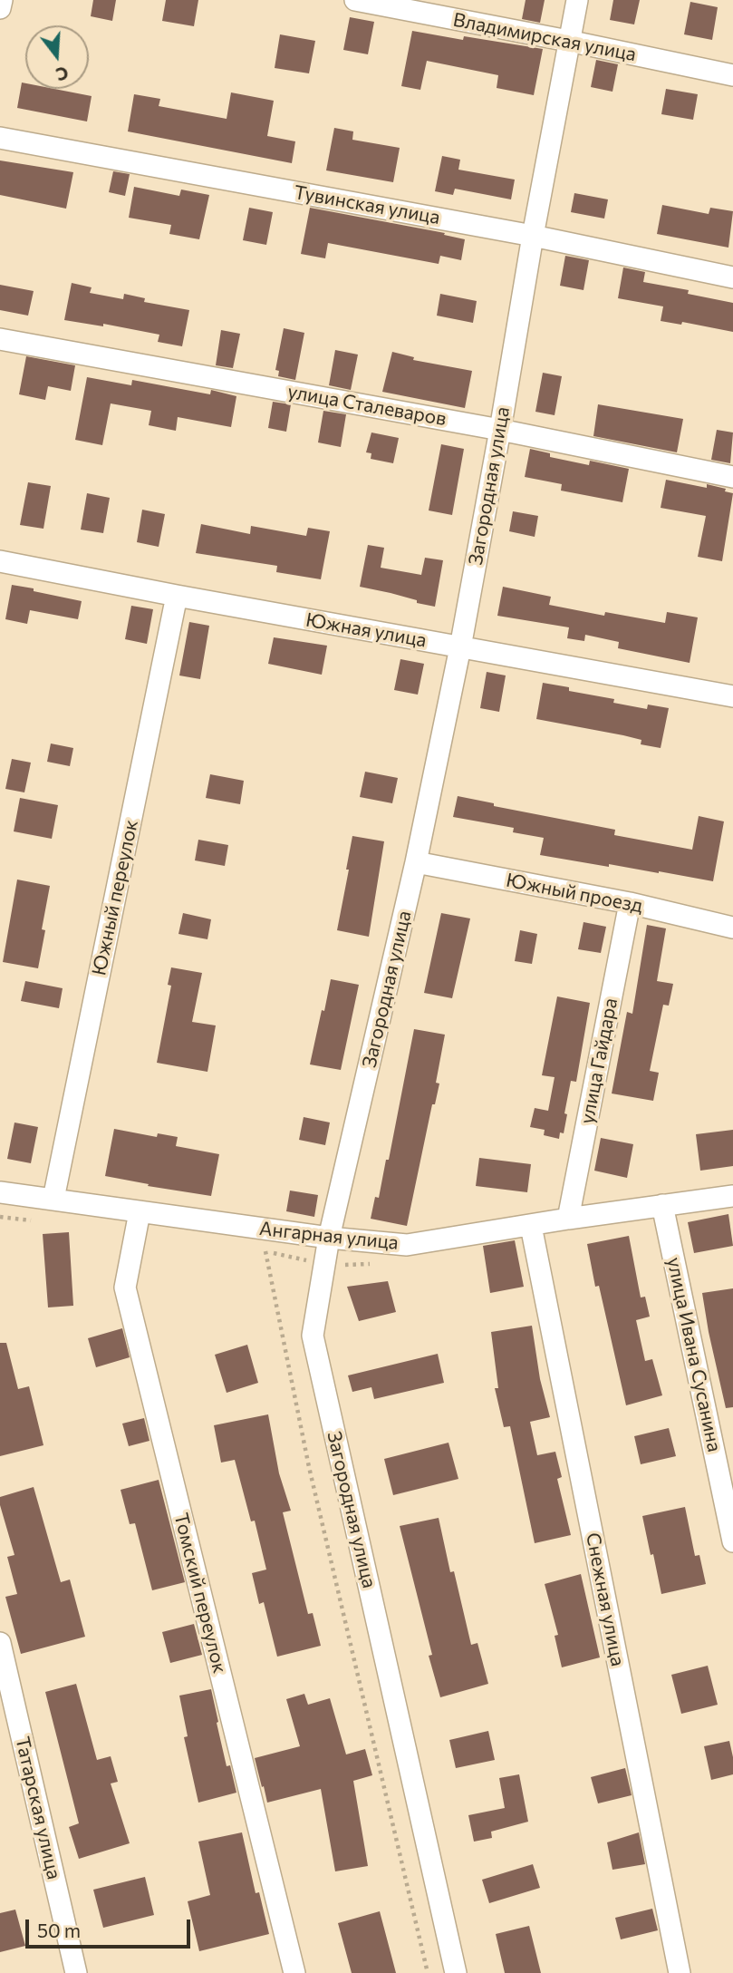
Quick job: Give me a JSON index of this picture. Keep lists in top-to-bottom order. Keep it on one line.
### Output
{"streets":{"street":["Владимирская улица","Тувинская улица","улица Сталеваров","Загородная улица","Южная улица","Южный проезд","Южный переулок","улица Гайдара","Ангарная улица","улица Ивана Сусанина","Томский переулок","Снежная улица","Татарская улица"]},"crossings":[["Владимирская улица","Загородная улица"],["Тувинская улица","Загородная улица"],["улица Сталеваров","Загородная улица"],["Загородная улица","Южная улица"],["Загородная улица","Южный проезд"],["Загородная улица","Ангарная улица"],["Южная улица","Южный переулок"],["Южный проезд","улица Гайдара"],["Южный переулок","Ангарная улица"],["улица Гайдара","Ангарная улица"],["Ангарная улица","улица Ивана Сусанина"],["Ангарная улица","Томский переулок"],["Ангарная улица","Снежная улица"]],"scale_bar":"50 m","north":"bottom"}
